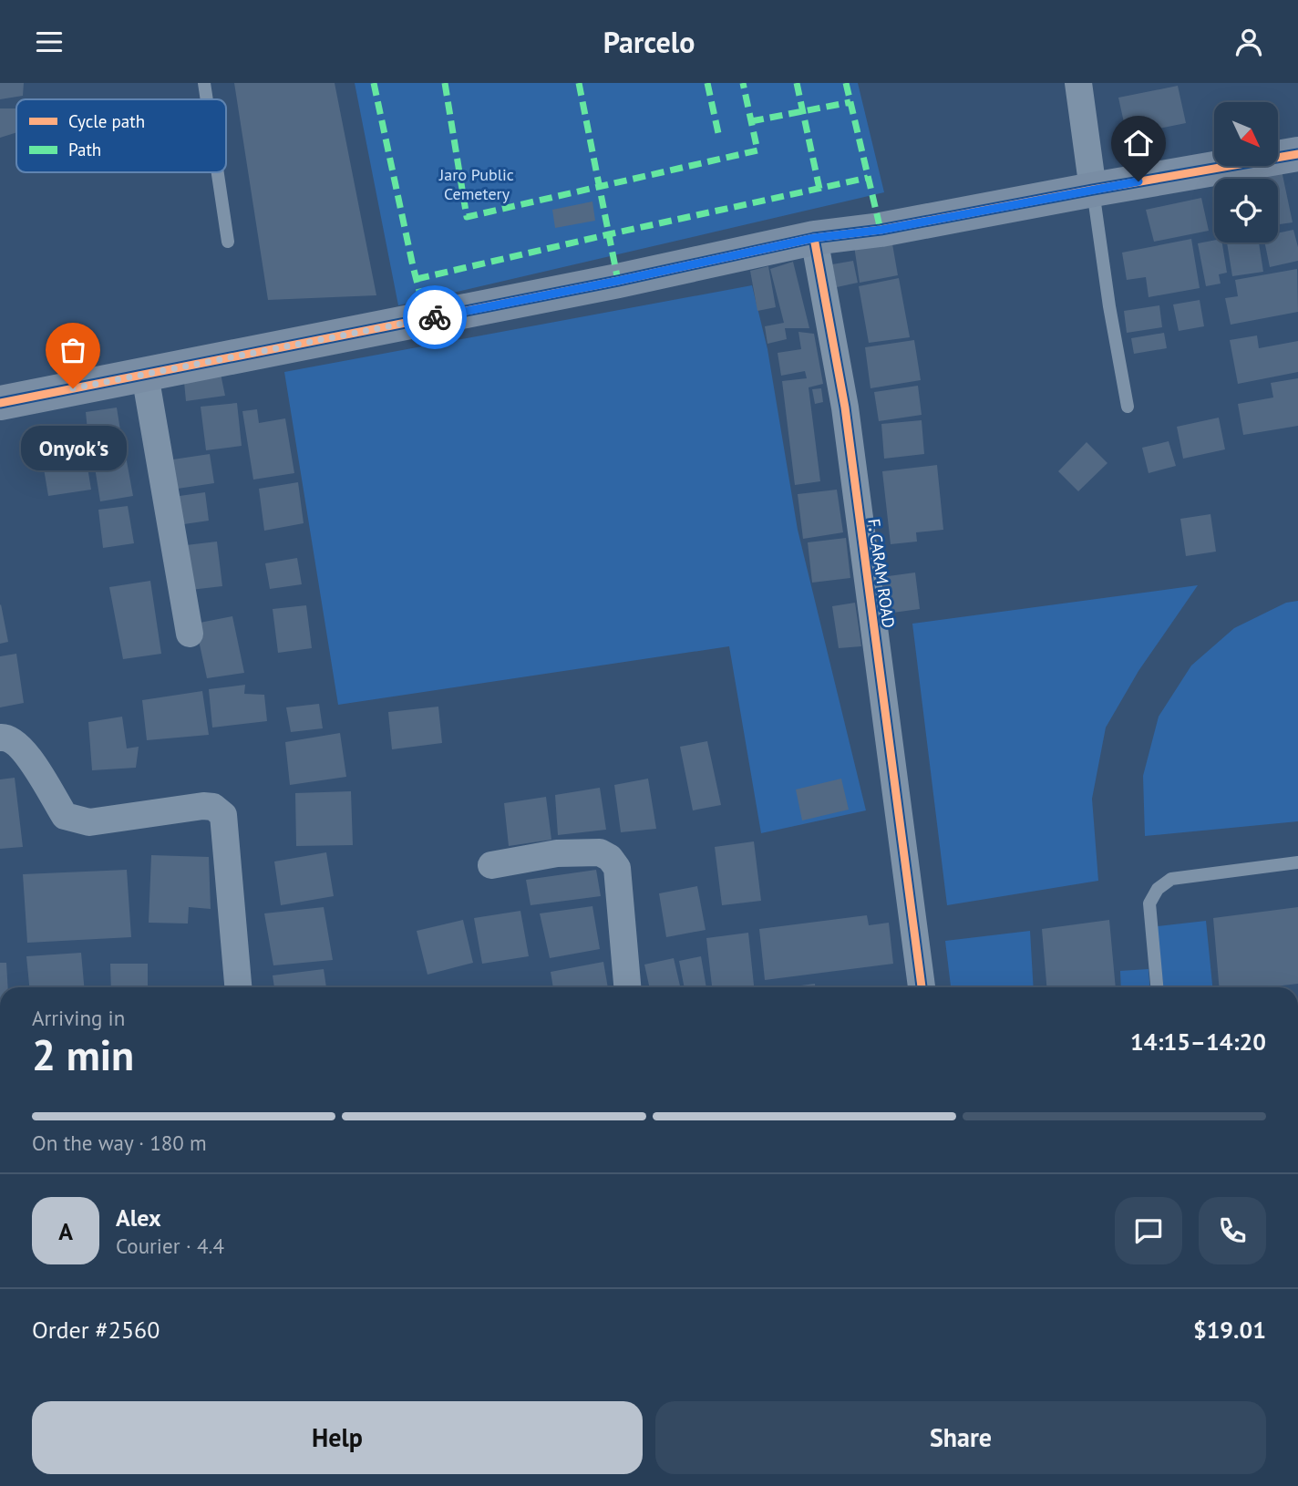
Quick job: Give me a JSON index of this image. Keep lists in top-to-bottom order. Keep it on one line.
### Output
{"streets":{"street":["F. CARAM ROAD"]},"parks":["Jaro Public Cemetery"],"places":["Onyok's"],"legend":["Cycle path","Path"],"north":"bottom right","page":{"header":"Parcelo","bubble":"Onyok's","heading":["2 min","Arriving in","14:15–14:20"],"panel":["Alex","Courier · 4.4","Order #2560","$19.01"],"bar":"On the way · 180 m","round":"A","buttons":["Help","Share"]}}
